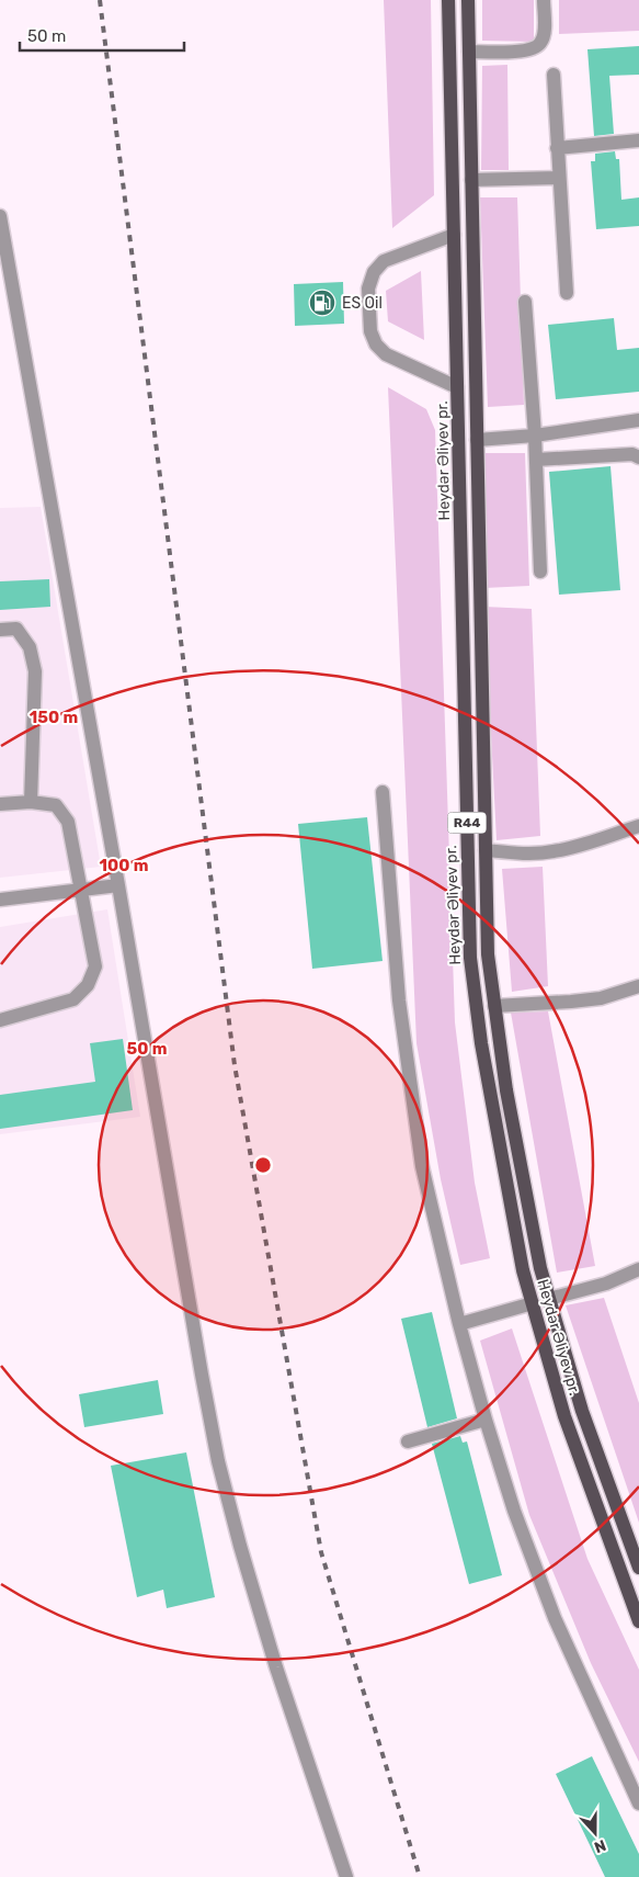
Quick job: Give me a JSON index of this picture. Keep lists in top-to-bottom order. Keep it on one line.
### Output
{"streets":{"main road":["Heydər Əliyev pr.","R44"]},"places":{"fuel station":["ES Oil"]},"scale_bar":"50 m","north":"bottom","rings":["150 m","100 m","50 m"]}
